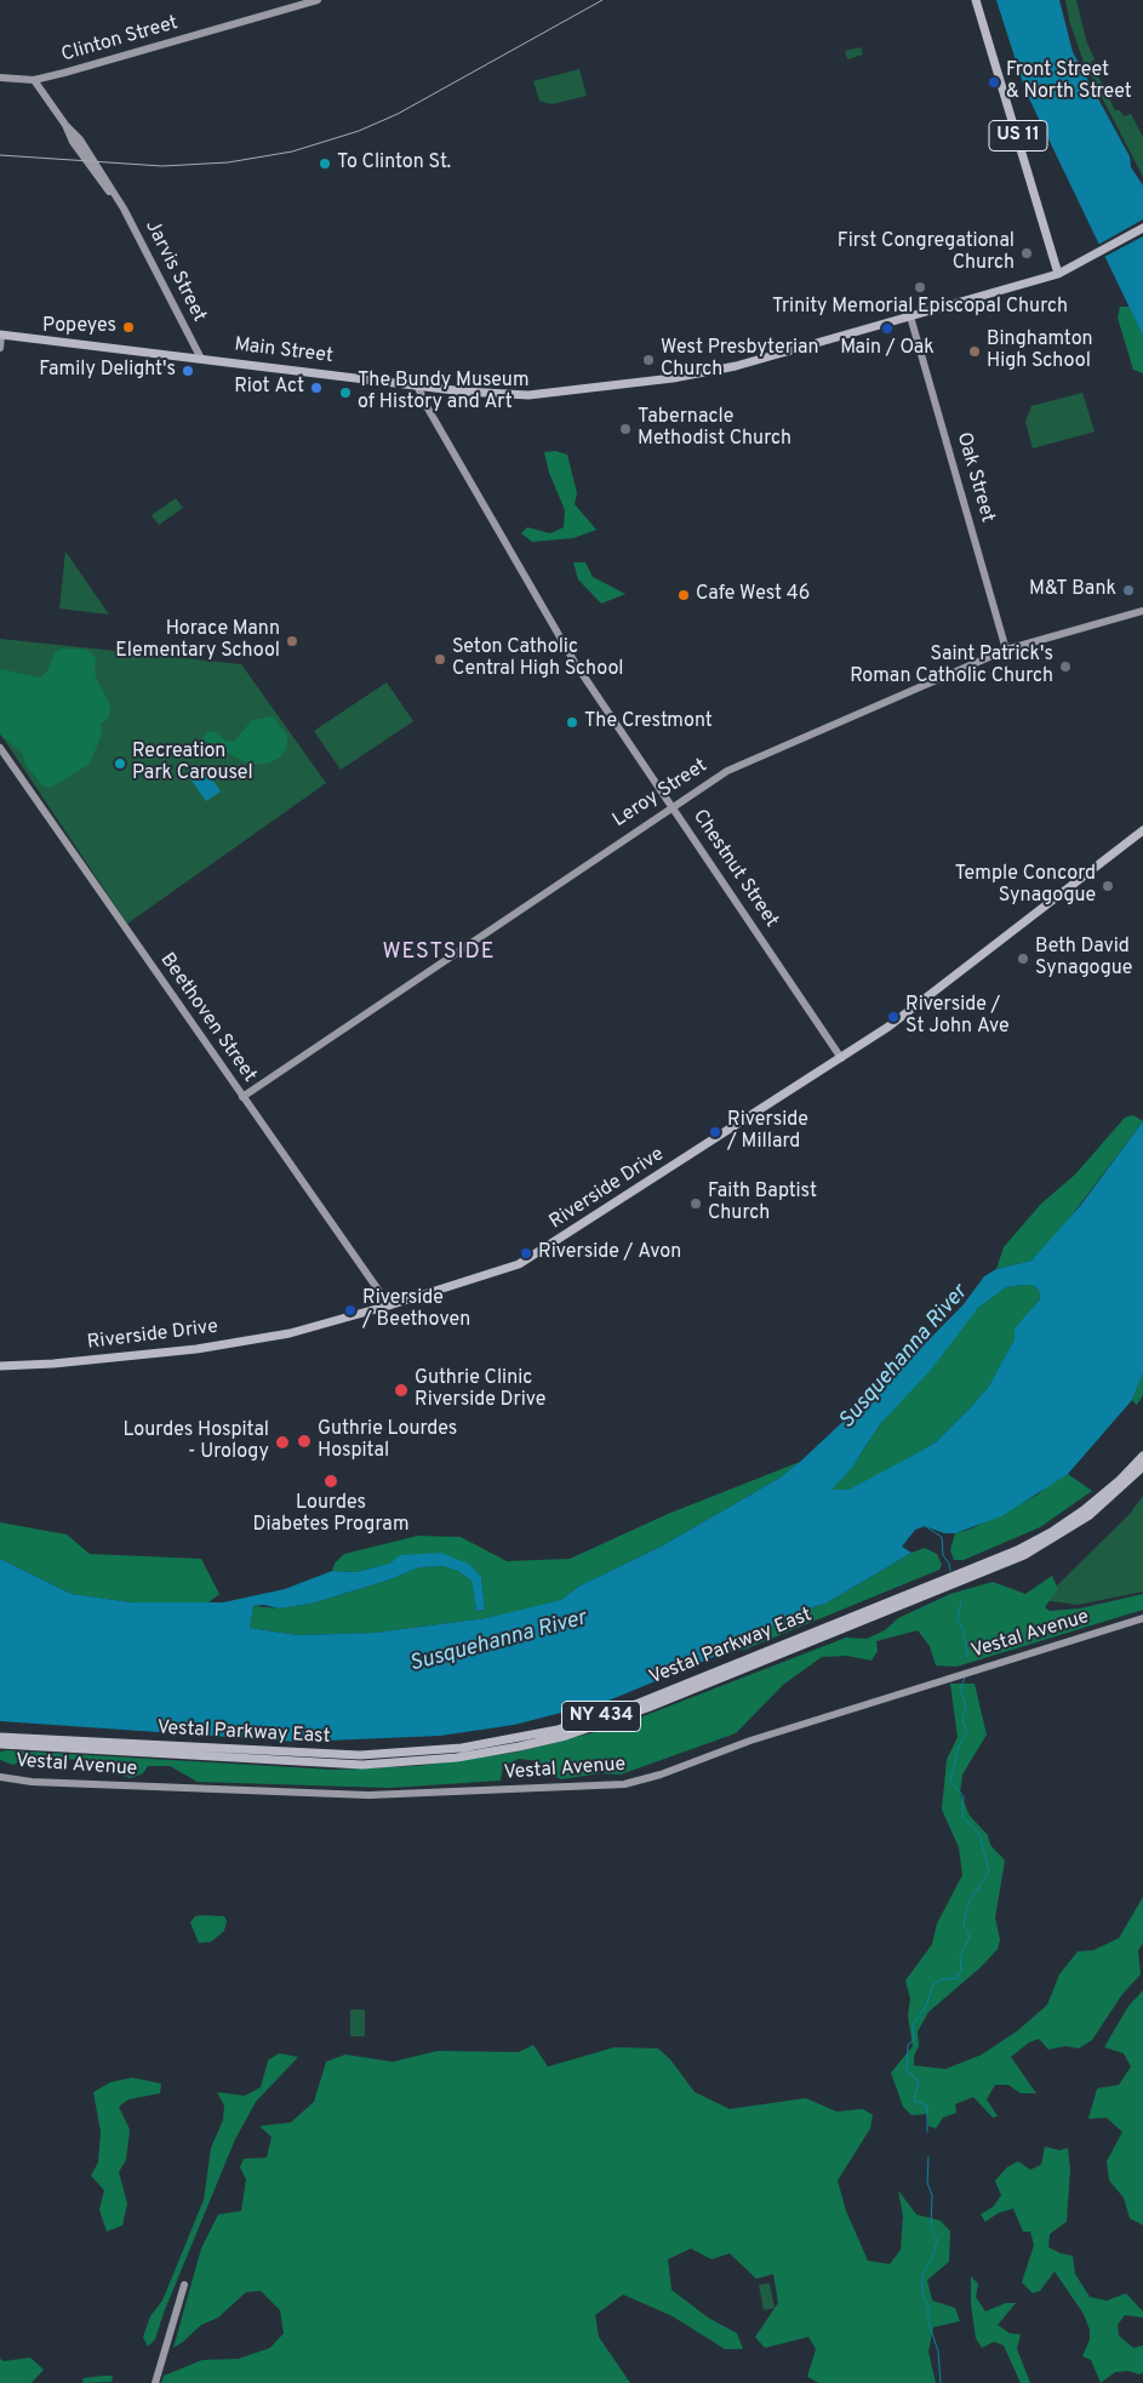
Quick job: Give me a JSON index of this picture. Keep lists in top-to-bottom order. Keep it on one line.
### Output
{"streets":{"main road":["US 11","Main Street","Riverside Drive","Vestal Parkway East","NY 434"],"street":["Clinton Street","Jarvis Street","Oak Street","Leroy Street","Chestnut Street","Beethoven Street","Vestal Avenue"]},"crossings":[["Clinton Street","Jarvis Street"],["US 11","Main Street"],["Jarvis Street","Main Street"],["Main Street","Oak Street"],["Main Street","Chestnut Street"],["Oak Street","Leroy Street"],["Leroy Street","Chestnut Street"],["Leroy Street","Beethoven Street"],["Chestnut Street","Riverside Drive"],["Beethoven Street","Riverside Drive"]],"districts":["WESTSIDE"],"water":["Susquehanna River"],"places":["Front Street & North Street","To Clinton St.","First Congregational Church","Trinity Memorial Episcopal Church","Popeyes","Main / Oak","Binghamton High School","West Presbyterian Church","Family Delight's","Riot Act","The Bundy Museum of History and Art","Tabernacle Methodist Church","M&T Bank","Cafe West 46","Horace Mann Elementary School","Seton Catholic Central High School","Saint Patrick's Roman Catholic Church","The Crestmont","Recreation Park Carousel","Temple Concord Synagogue","Beth David Synagogue","Riverside / St John Ave","Riverside / Millard","Faith Baptist Church","Riverside / Avon","Riverside / Beethoven","Guthrie Clinic Riverside Drive","Guthrie Lourdes Hospital","Lourdes Hospital - Urology","Lourdes Diabetes Program"]}
